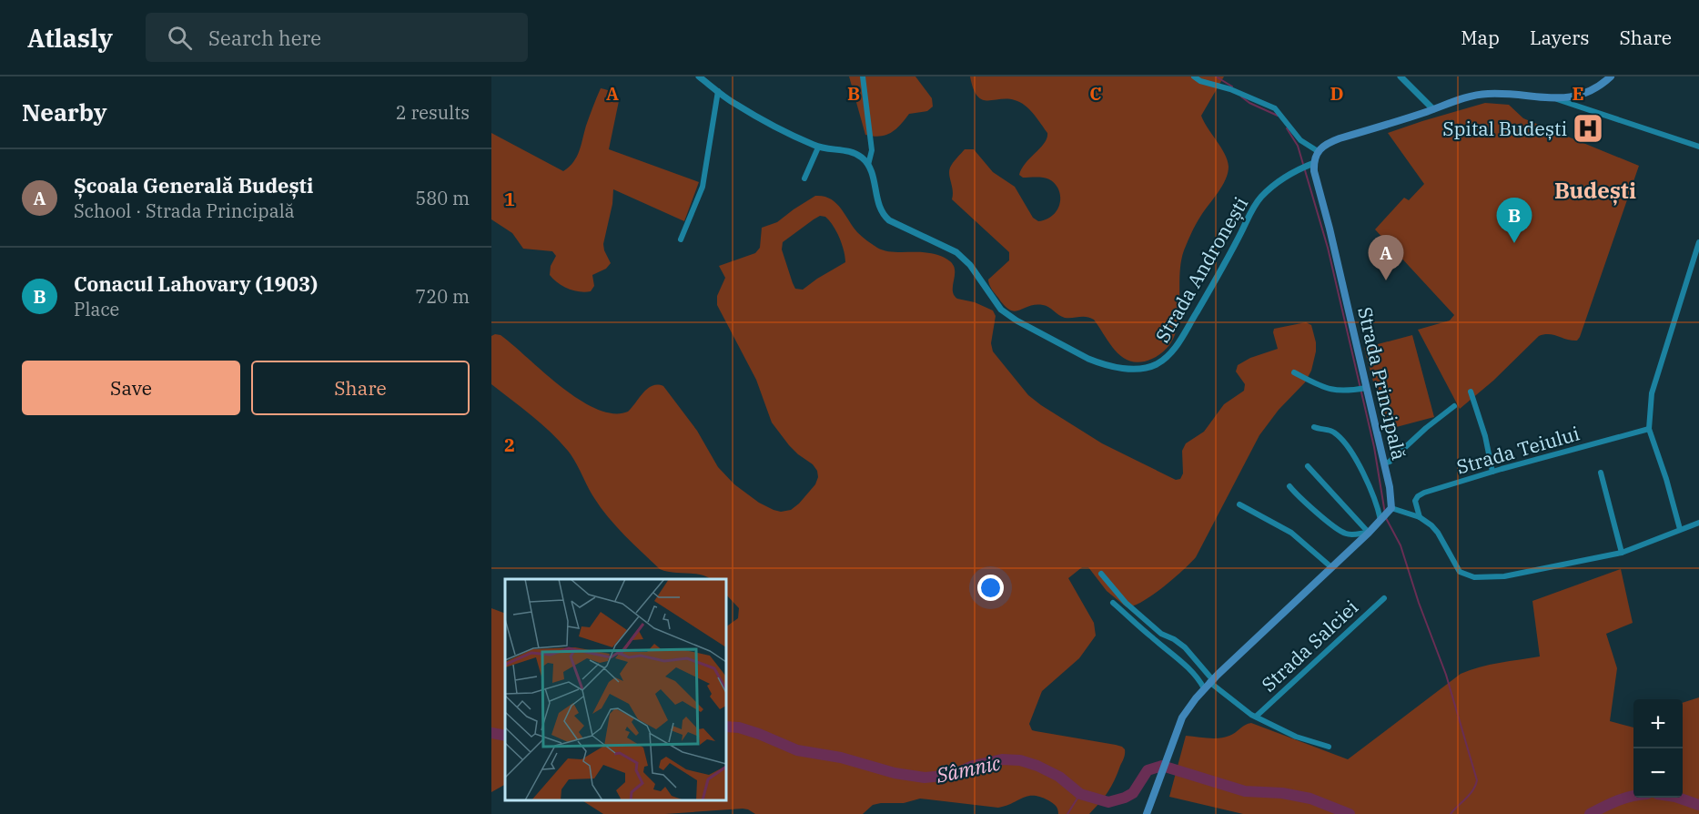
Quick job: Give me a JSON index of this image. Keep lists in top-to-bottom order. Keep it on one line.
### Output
{"streets":{"main road":["Strada Principală"],"street":["Strada Andronești","Strada Teiului","Strada Salciei"]},"crossings":[["Strada Andronești","Strada Principală"]],"districts":["Budești"],"water":["Sâmnic"],"places":{"hospital":["Spital Budești"]},"page":{"header":"Atlasly","search":"Search here","nav":["Map","Layers","Share"],"heading":["Nearby","2 results"],"list":[{"mark":"A","name":"Școala Generală Budești","note":"School · Strada Principală","value":"580 m"},{"mark":"B","name":"Conacul Lahovary (1903)","note":"Place","value":"720 m"}],"pins":["B","A"],"buttons":["Save","Share"],"map_buttons":["+","−"]},"grid":{"columns":["A","B","C","D","E"],"rows":["1","2"]}}
